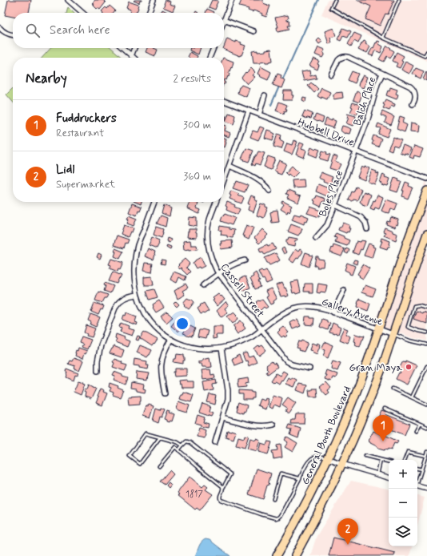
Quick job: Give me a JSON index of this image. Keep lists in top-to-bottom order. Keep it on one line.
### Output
{"streets":{"highway":["General Booth Boulevard"],"street":["Balch Place","Hubbell Drive","Boles Place","Cassell Street","Gallery Avenue"]},"crossings":[["Balch Place","Hubbell Drive"],["Balch Place","Boles Place"],["Hubbell Drive","Boles Place"],["Cassell Street","Gallery Avenue"],["Gallery Avenue","General Booth Boulevard"]],"places":["Gran Maya"],"house_numbers":["1817"],"page":{"search":"Search here","heading":["Nearby","2 results"],"list":[{"mark":"1","name":"Fuddruckers","note":"Restaurant","value":"300 m"},{"mark":"2","name":"Lidl","note":"Supermarket","value":"360 m"}],"pins":["1","2"],"map_buttons":["+","−"]}}
